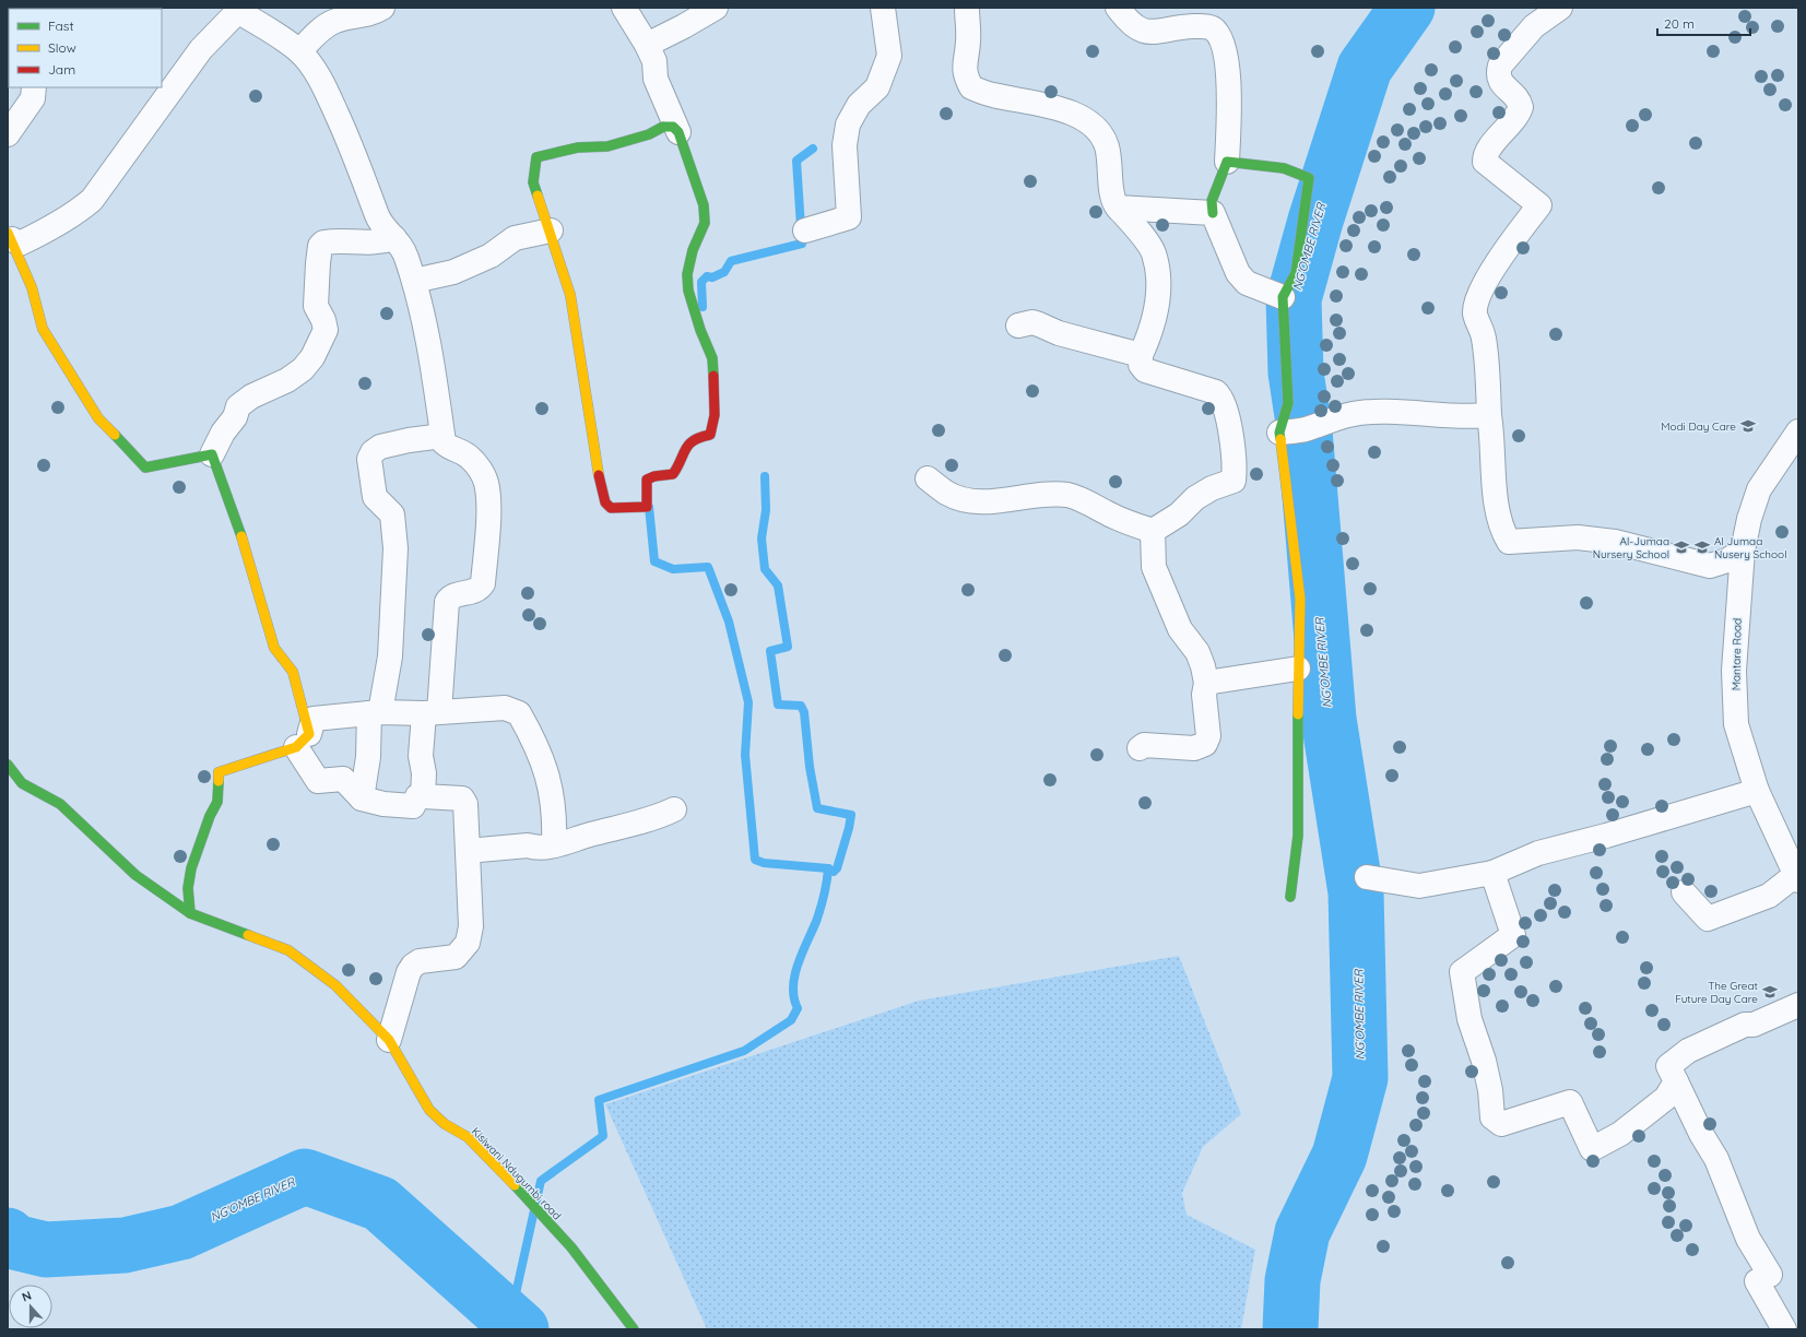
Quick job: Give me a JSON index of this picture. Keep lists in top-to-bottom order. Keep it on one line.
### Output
{"streets":{"street":["Mantare Road","Kisiwani Ndugumbi road"]},"water":["NG'OMBE RIVER"],"places":{"school or university":["Modi Day Care","Al-Jumaa Nursery School","Al Jumaa Nusery School","The Great Future Day Care"]},"legend":["Fast","Slow","Jam"],"scale_bar":"20 m","north":"top"}
